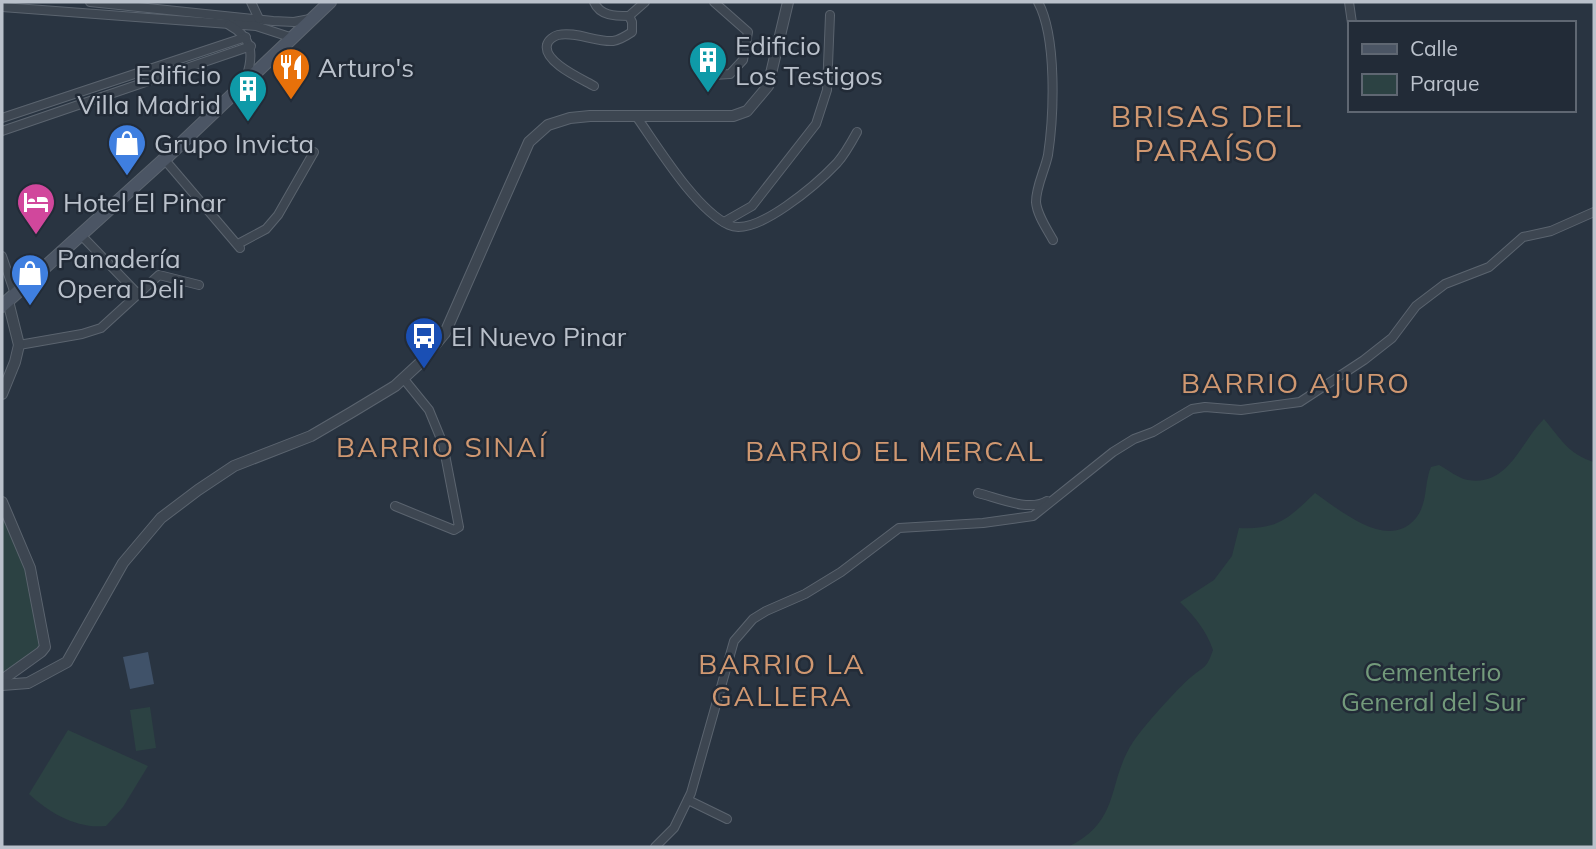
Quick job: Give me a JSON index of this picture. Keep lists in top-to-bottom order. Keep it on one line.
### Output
{"districts":["BRISAS DEL PARAÍSO","BARRIO AJURO","BARRIO SINAÍ","BARRIO EL MERCAL","BARRIO LA GALLERA"],"parks":["Cementerio General del Sur"],"places":{"building":["Edificio Los Testigos","Edificio Villa Madrid"],"restaurant":["Arturo's"],"shop":["Grupo Invicta","Panadería Opera Deli"],"hotel":["Hotel El Pinar"],"bus stop":["El Nuevo Pinar"]},"legend":["Calle","Parque"]}
